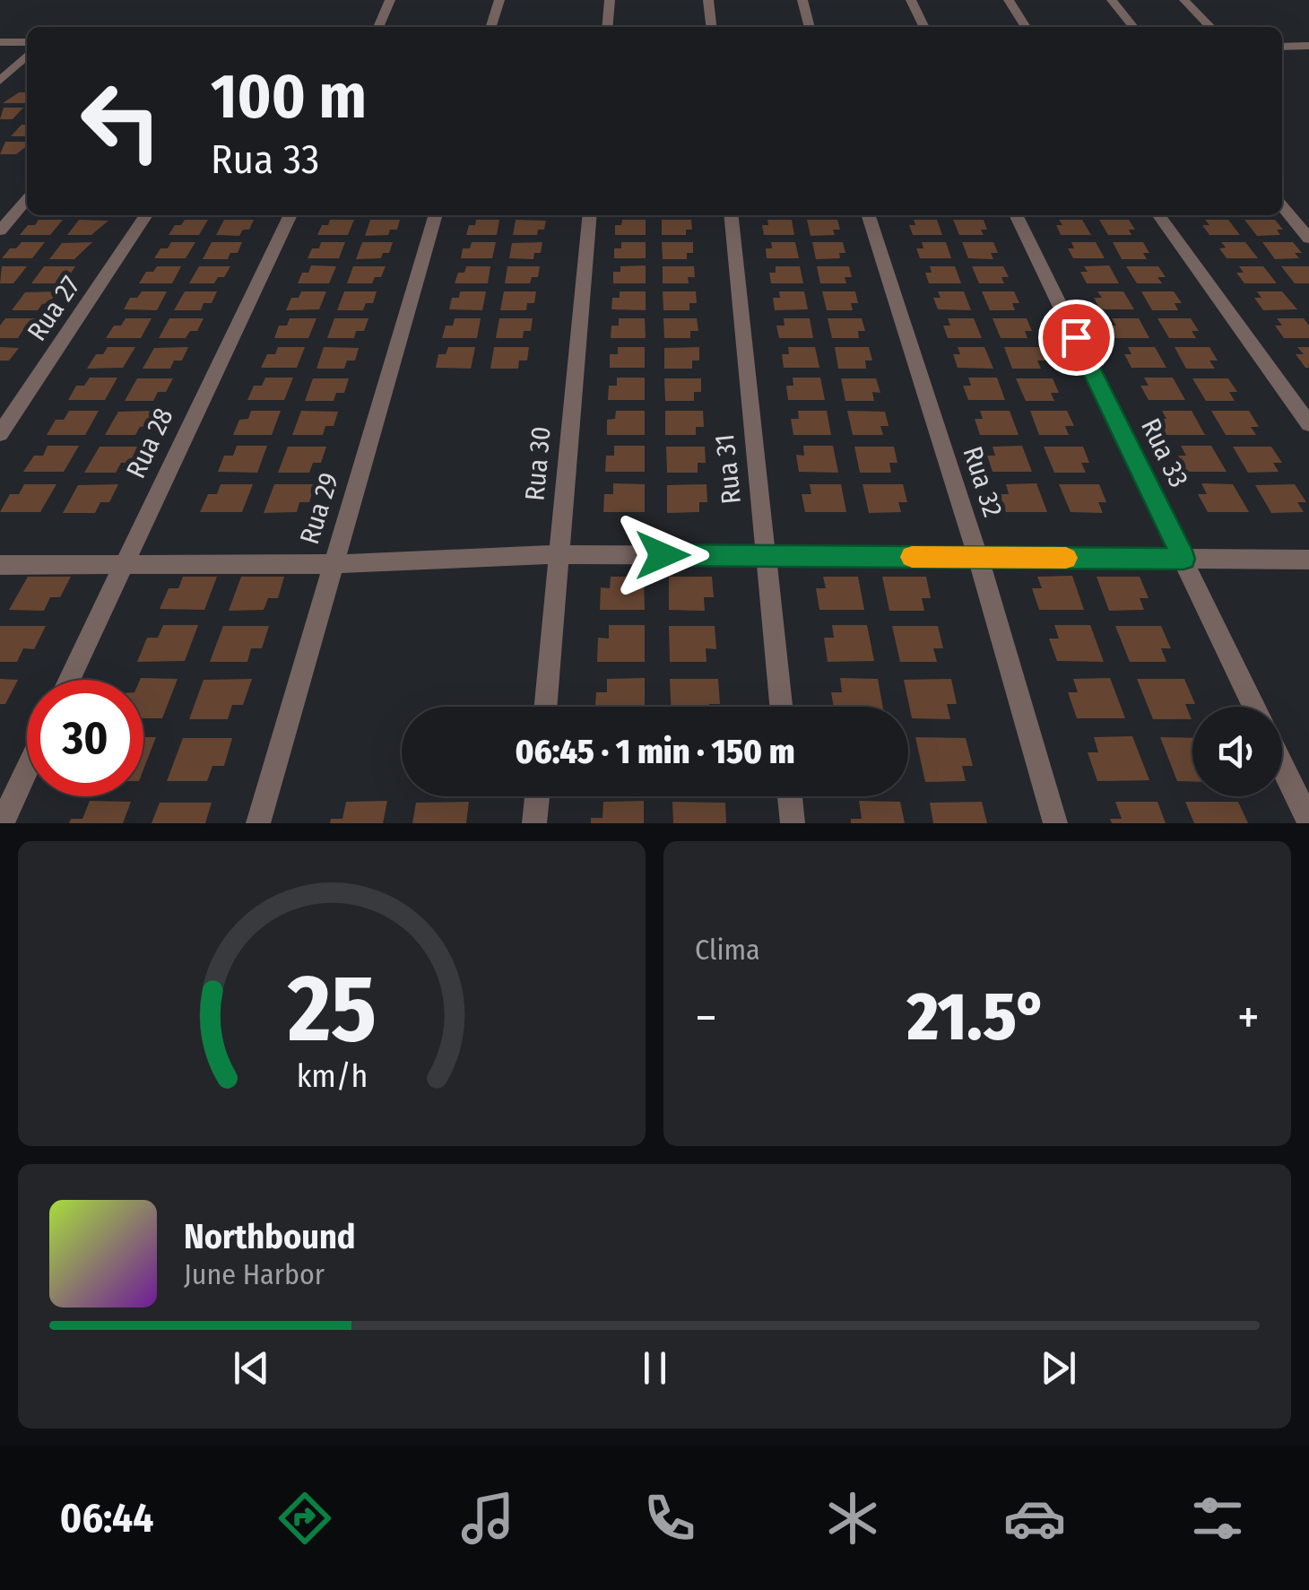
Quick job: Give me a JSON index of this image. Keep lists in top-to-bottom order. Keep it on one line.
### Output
{"streets":{"street":["Rua 27","Rua 28","Rua 33","Rua 30","Rua 31","Rua 32","Rua 29"]},"page":{"turn":["100 m","Rua 33"],"limit":"30","trip":"06:45 · 1 min · 150 m","tile":"Clima","heat":["−","21.5°","+"],"song":["Northbound","June Harbor"],"tabs":"06:44","gauge":["25","km/h"]}}
